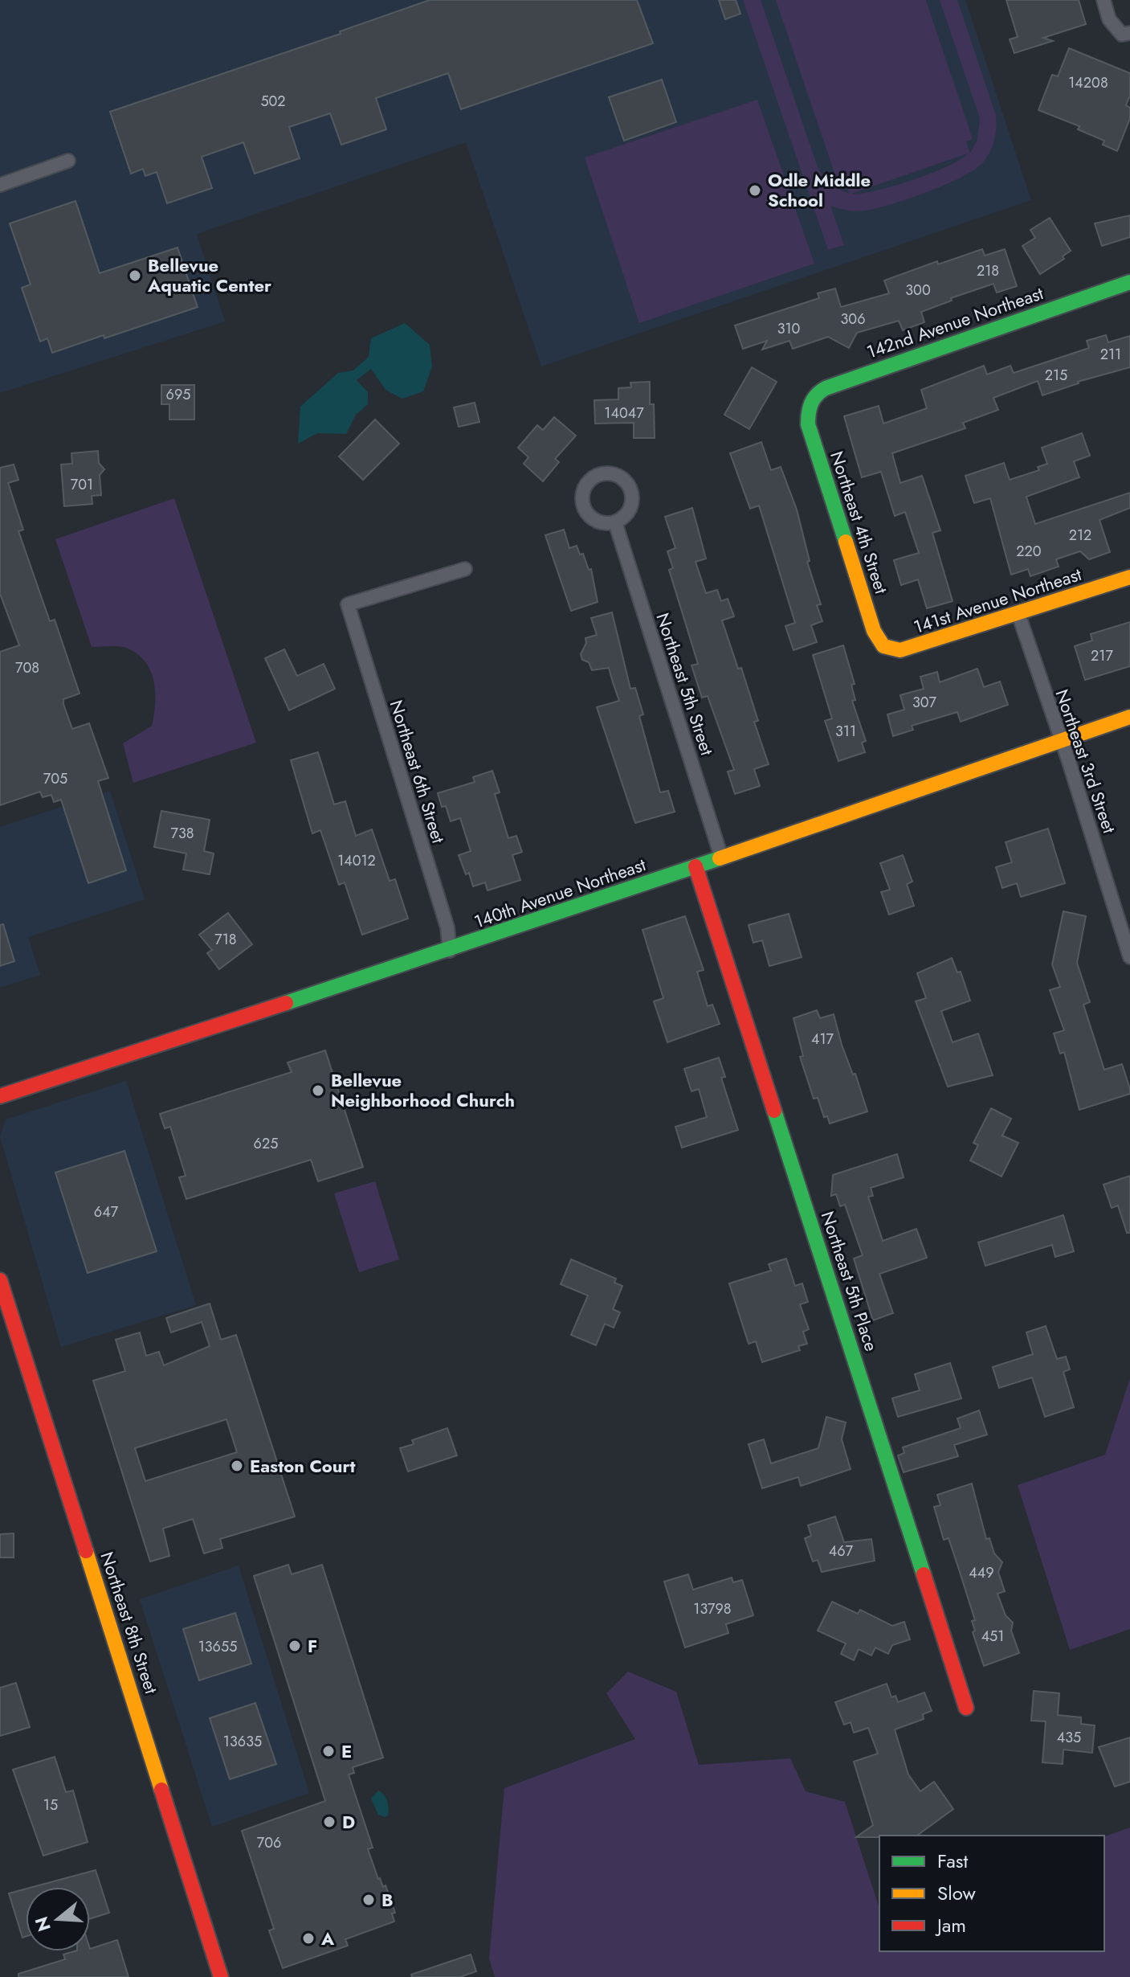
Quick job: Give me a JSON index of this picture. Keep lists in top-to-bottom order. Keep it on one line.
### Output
{"streets":{"street":["142nd Avenue Northeast","Northeast 4th Street","141st Avenue Northeast","Northeast 5th Street","Northeast 3rd Street","Northeast 6th Street","140th Avenue Northeast","Northeast 5th Place","Northeast 8th Street"]},"crossings":[["142nd Avenue Northeast","Northeast 4th Street"],["Northeast 4th Street","141st Avenue Northeast"],["141st Avenue Northeast","Northeast 3rd Street"],["Northeast 5th Street","140th Avenue Northeast"],["Northeast 3rd Street","140th Avenue Northeast"],["Northeast 6th Street","140th Avenue Northeast"],["140th Avenue Northeast","Northeast 5th Place"]],"places":["Odle Middle School","Bellevue Aquatic Center","Bellevue Neighborhood Church","Easton Court","F","E","D","B","A"],"house_numbers":["14208","502","218","300","306","310","211","215","695","14047","701","212","220","217","708","307","311","705","738","14012","718","417","625","647","467","449","13798","451","13655","435","13635","15","706"],"legend":["Fast","Slow","Jam"],"north":"left"}
